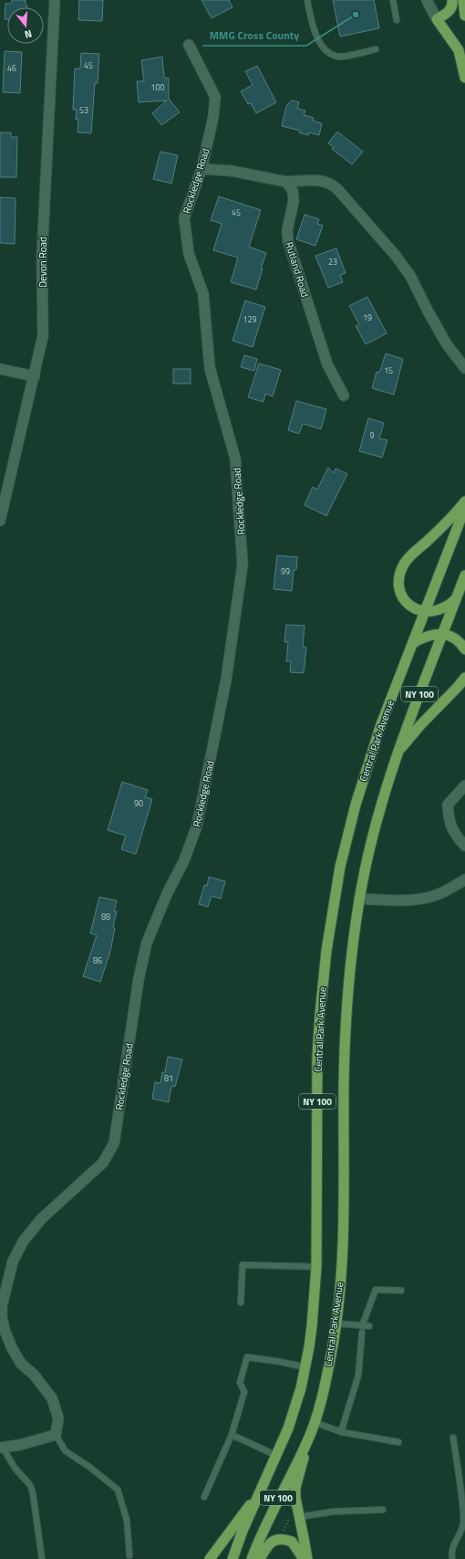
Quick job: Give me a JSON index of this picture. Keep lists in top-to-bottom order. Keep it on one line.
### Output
{"streets":{"main road":["NY 100","Central Park Avenue"],"street":["Rockledge Road","Devon Road","Rutland Road"]},"places":["MMG Cross County"],"house_numbers":["45","46","100","53","45","23","19","129","15","9","99","90","88","86","81"],"north":"bottom"}
